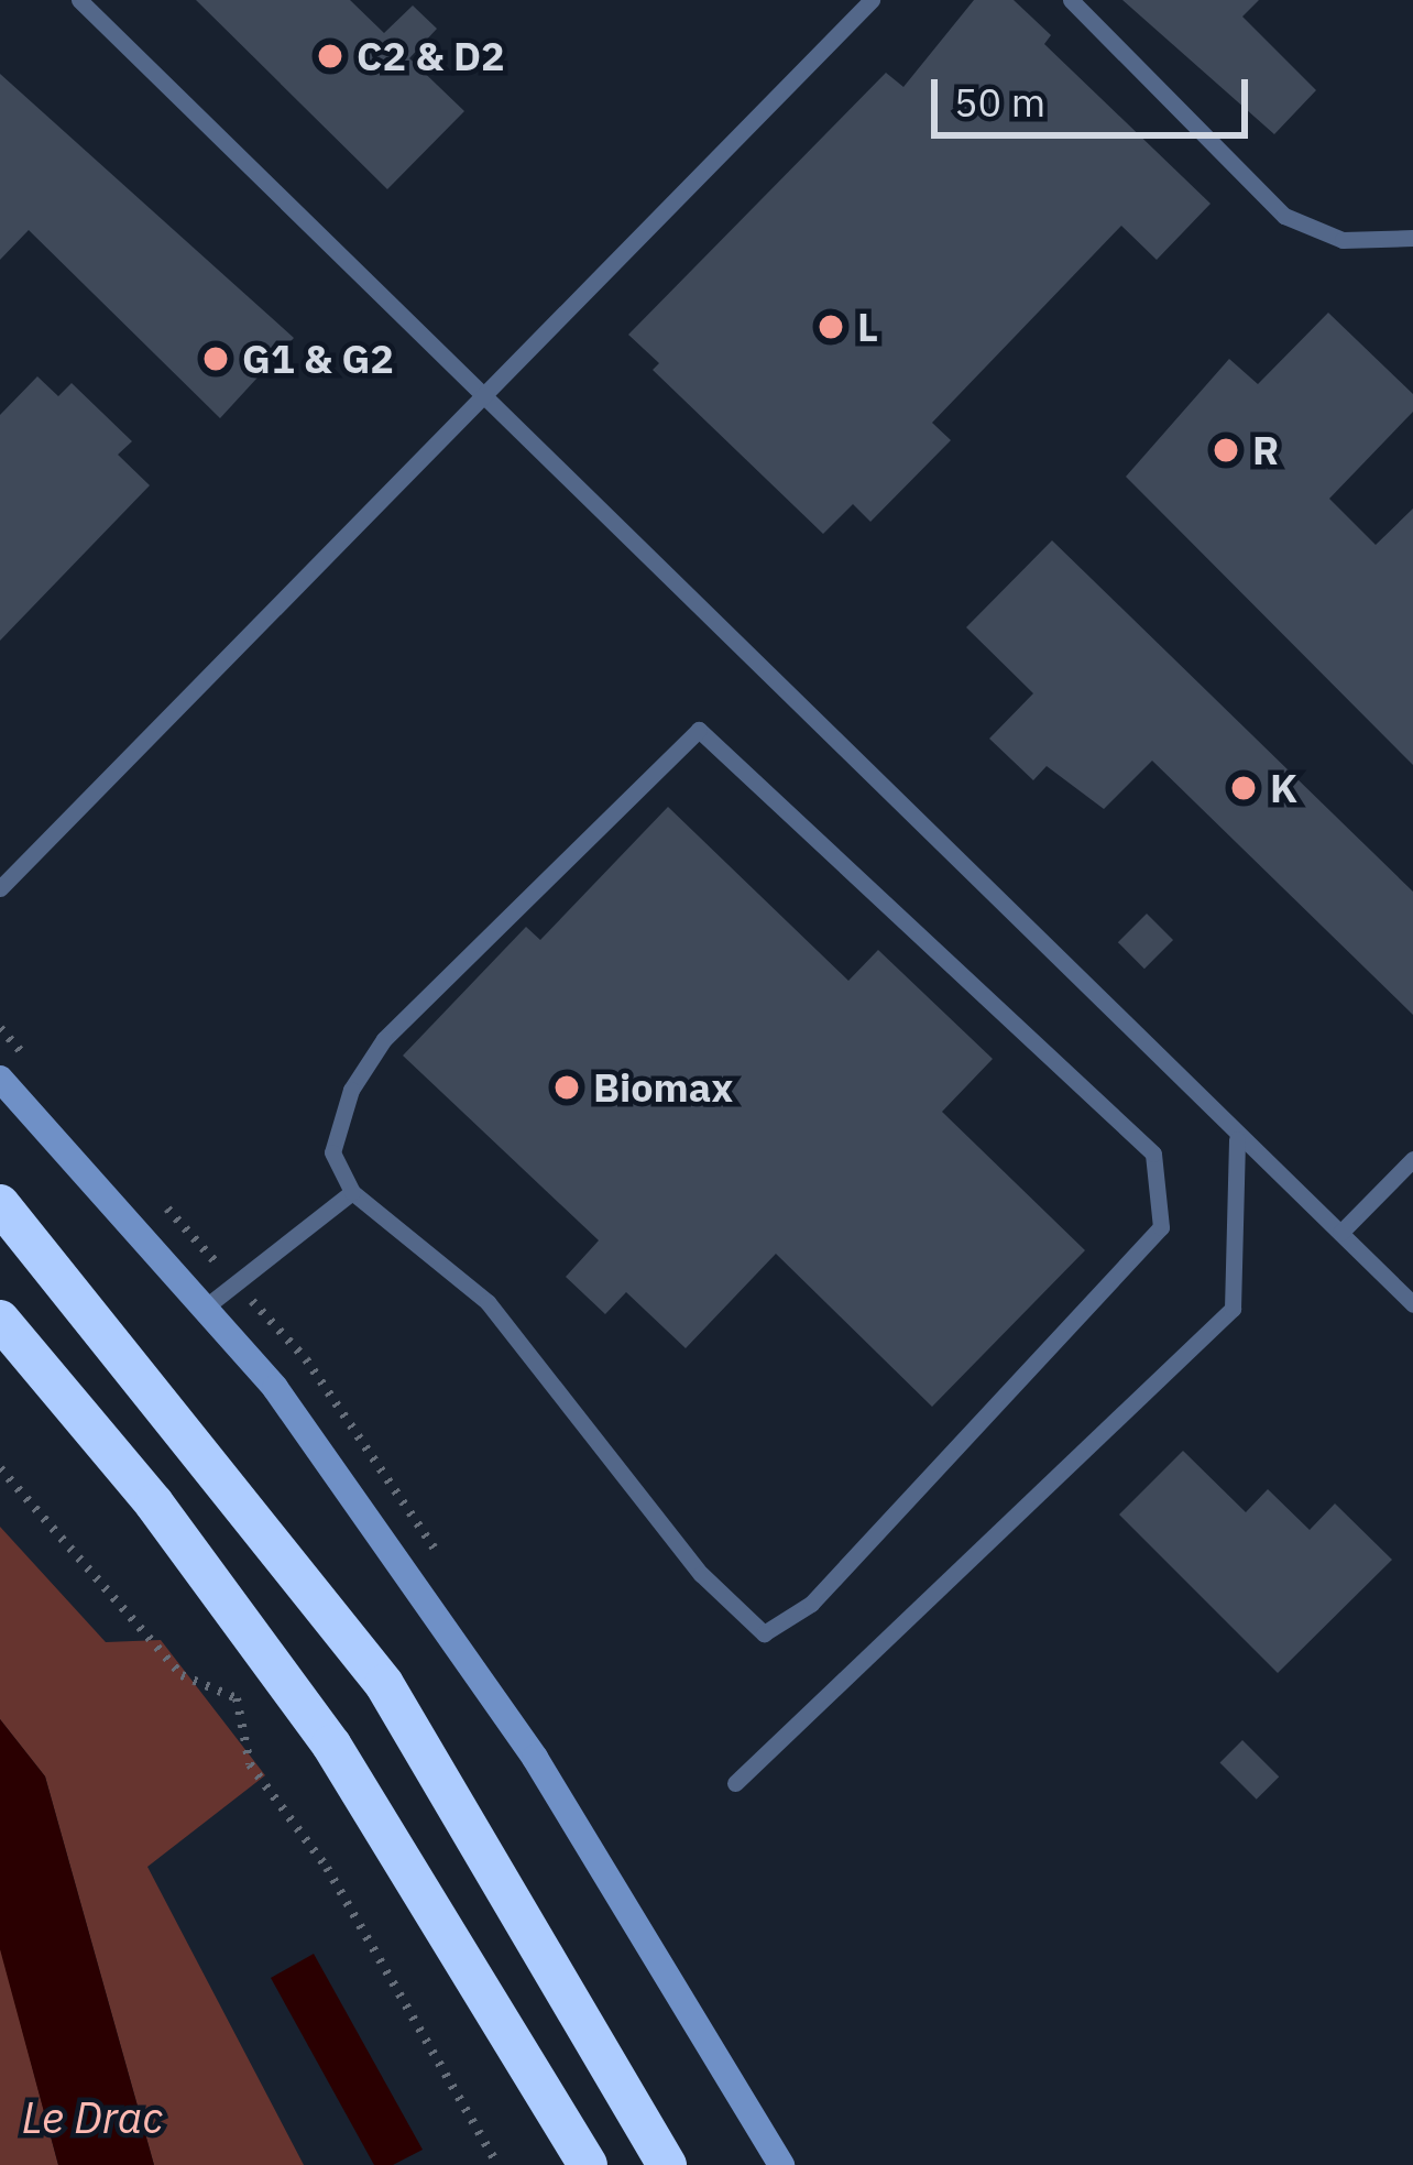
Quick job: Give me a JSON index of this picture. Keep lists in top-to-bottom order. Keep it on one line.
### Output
{"water":["Le Drac"],"places":["C2 & D2","L","G1 & G2","R","K","Biomax"],"scale_bar":"50 m"}
